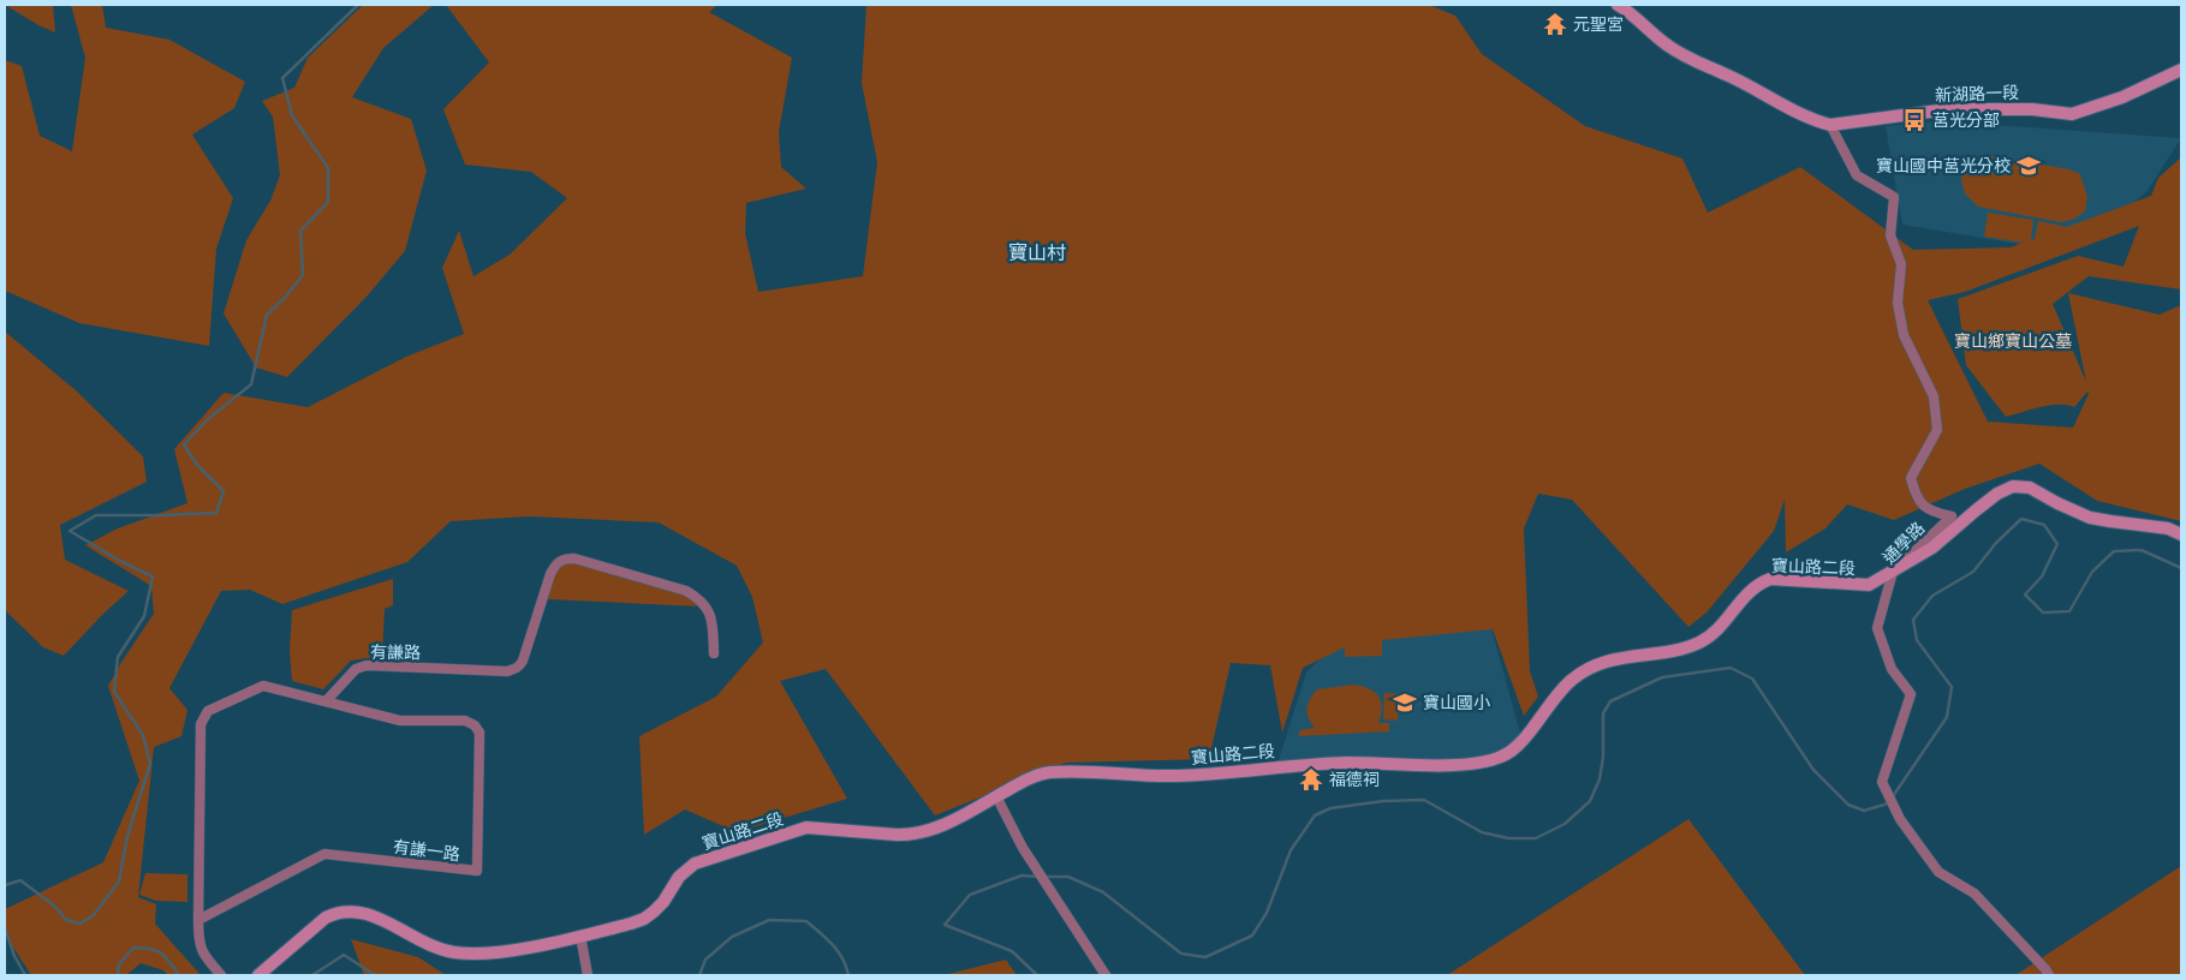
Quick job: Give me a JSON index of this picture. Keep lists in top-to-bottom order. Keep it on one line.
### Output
{"streets":{"street":["新湖路一段","通學路","寶山路二段","有謙路","有謙一路"]},"crossings":[["新湖路一段","通學路"],["通學路","寶山路二段"],["有謙路","有謙一路"]],"districts":["寶山村"],"parks":["寶山鄉寶山公墓"],"places":{"temple":["元聖宮","福德祠"],"bus stop":["莒光分部"],"school or university":["寶山國中莒光分校","寶山國小"]}}
